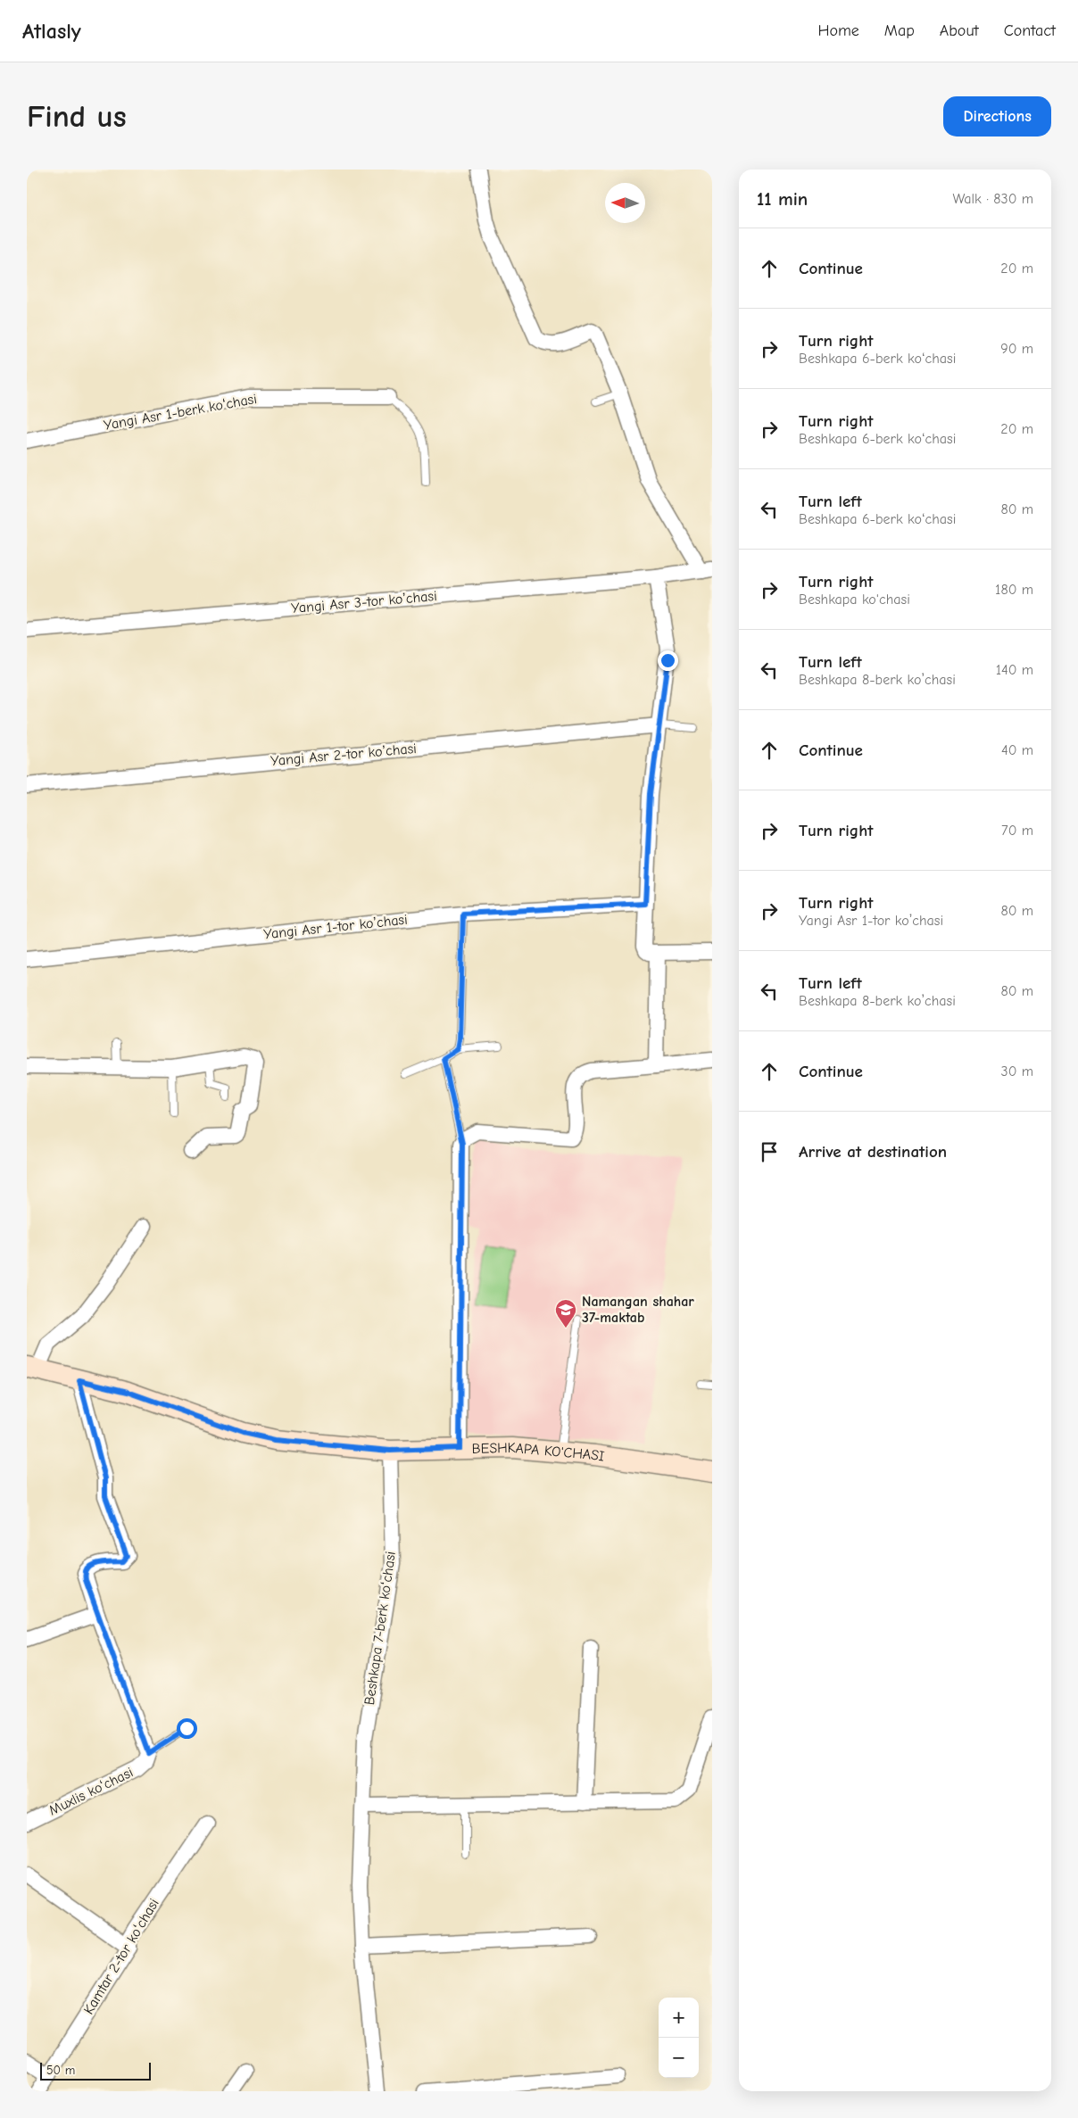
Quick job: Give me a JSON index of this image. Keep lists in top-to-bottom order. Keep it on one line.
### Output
{"streets":{"street":["Yangi Asr 1-berk koʻchasi","Yangi Asr 3-tor koʼchasi","Yangi Asr 2-tor koʼchasi","Yangi Asr 1-tor koʼchasi","BESHKAPA KO'CHASI","Beshkapa 7-berk koʻchasi","Muxlis koʻchasi","Kamtar 2-tor koʻchasi"]},"crossings":[["BESHKAPA KO'CHASI","Beshkapa 7-berk koʻchasi"]],"places":{"school or university":["Namangan shahar 37-maktab"]},"scale_bar":"50 m","north":"left","page":{"header":"Atlasly","nav":["Home","Map","About","Contact"],"buttons":"Directions","title":"Find us","heading":["11 min","Walk · 830 m"],"list":[["Continue","20 m"],["Turn right","Beshkapa 6-berk koʻchasi","90 m"],["Turn right","Beshkapa 6-berk koʻchasi","20 m"],["Turn left","Beshkapa 6-berk koʻchasi","80 m"],["Turn right","Beshkapa ko'chasi","180 m"],["Turn left","Beshkapa 8-berk koʼchasi","140 m"],["Continue","40 m"],["Turn right","70 m"],["Turn right","Yangi Asr 1-tor koʼchasi","80 m"],["Turn left","Beshkapa 8-berk koʼchasi","80 m"],["Continue","30 m"],"Arrive at destination"],"map_buttons":["+","−"],"scale":"50 m"}}
